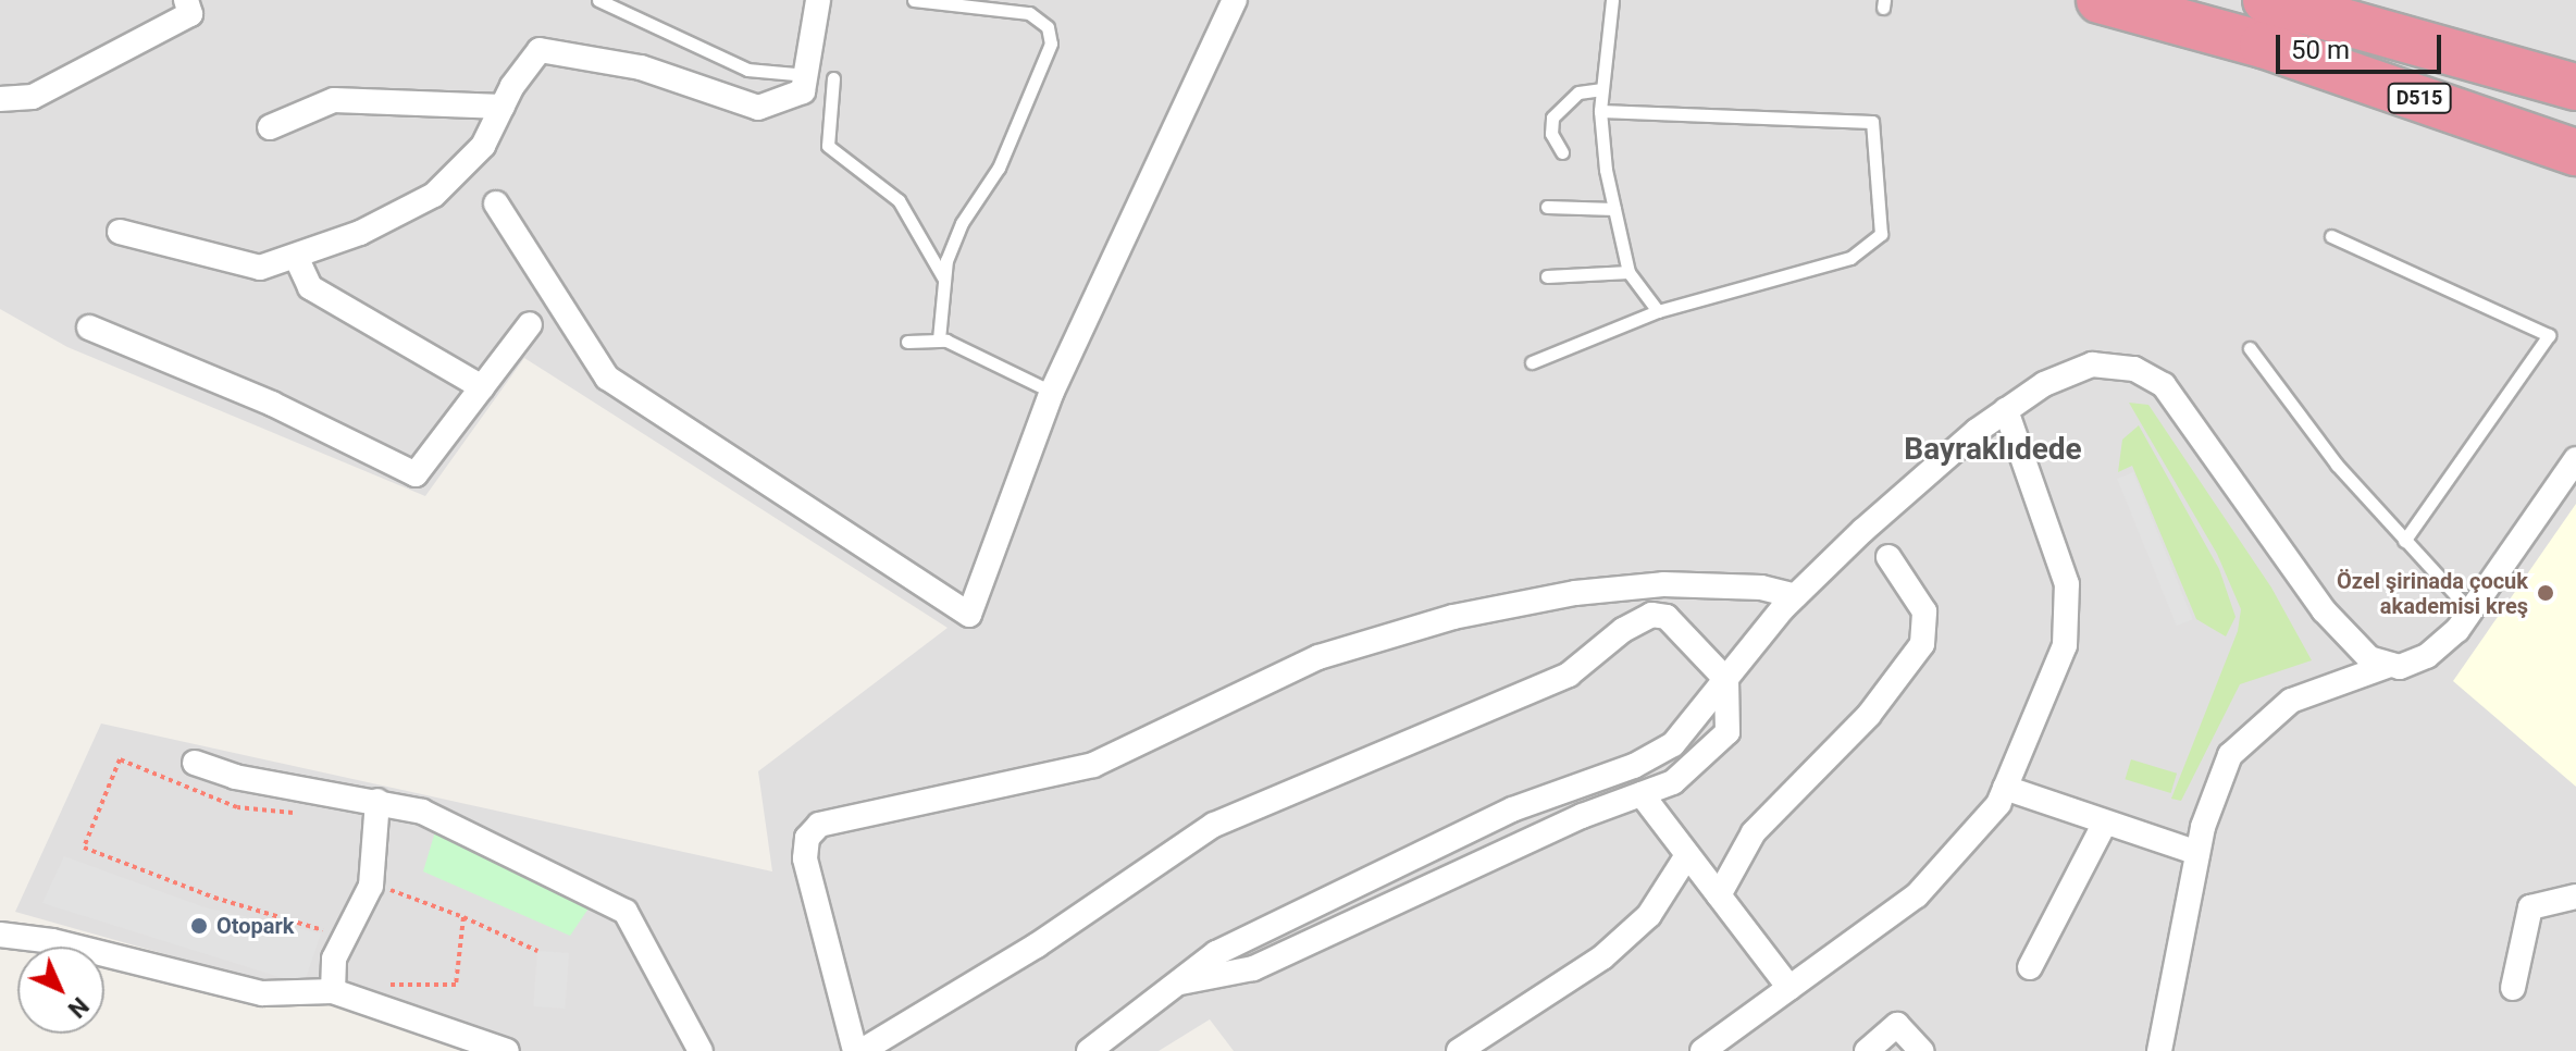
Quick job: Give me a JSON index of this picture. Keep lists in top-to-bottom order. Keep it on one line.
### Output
{"streets":{"highway":["D515"]},"districts":["Bayraklıdede"],"places":["Özel şirinada çocuk akademisi kreş","Otopark"],"scale_bar":"50 m","north":"bottom right"}
